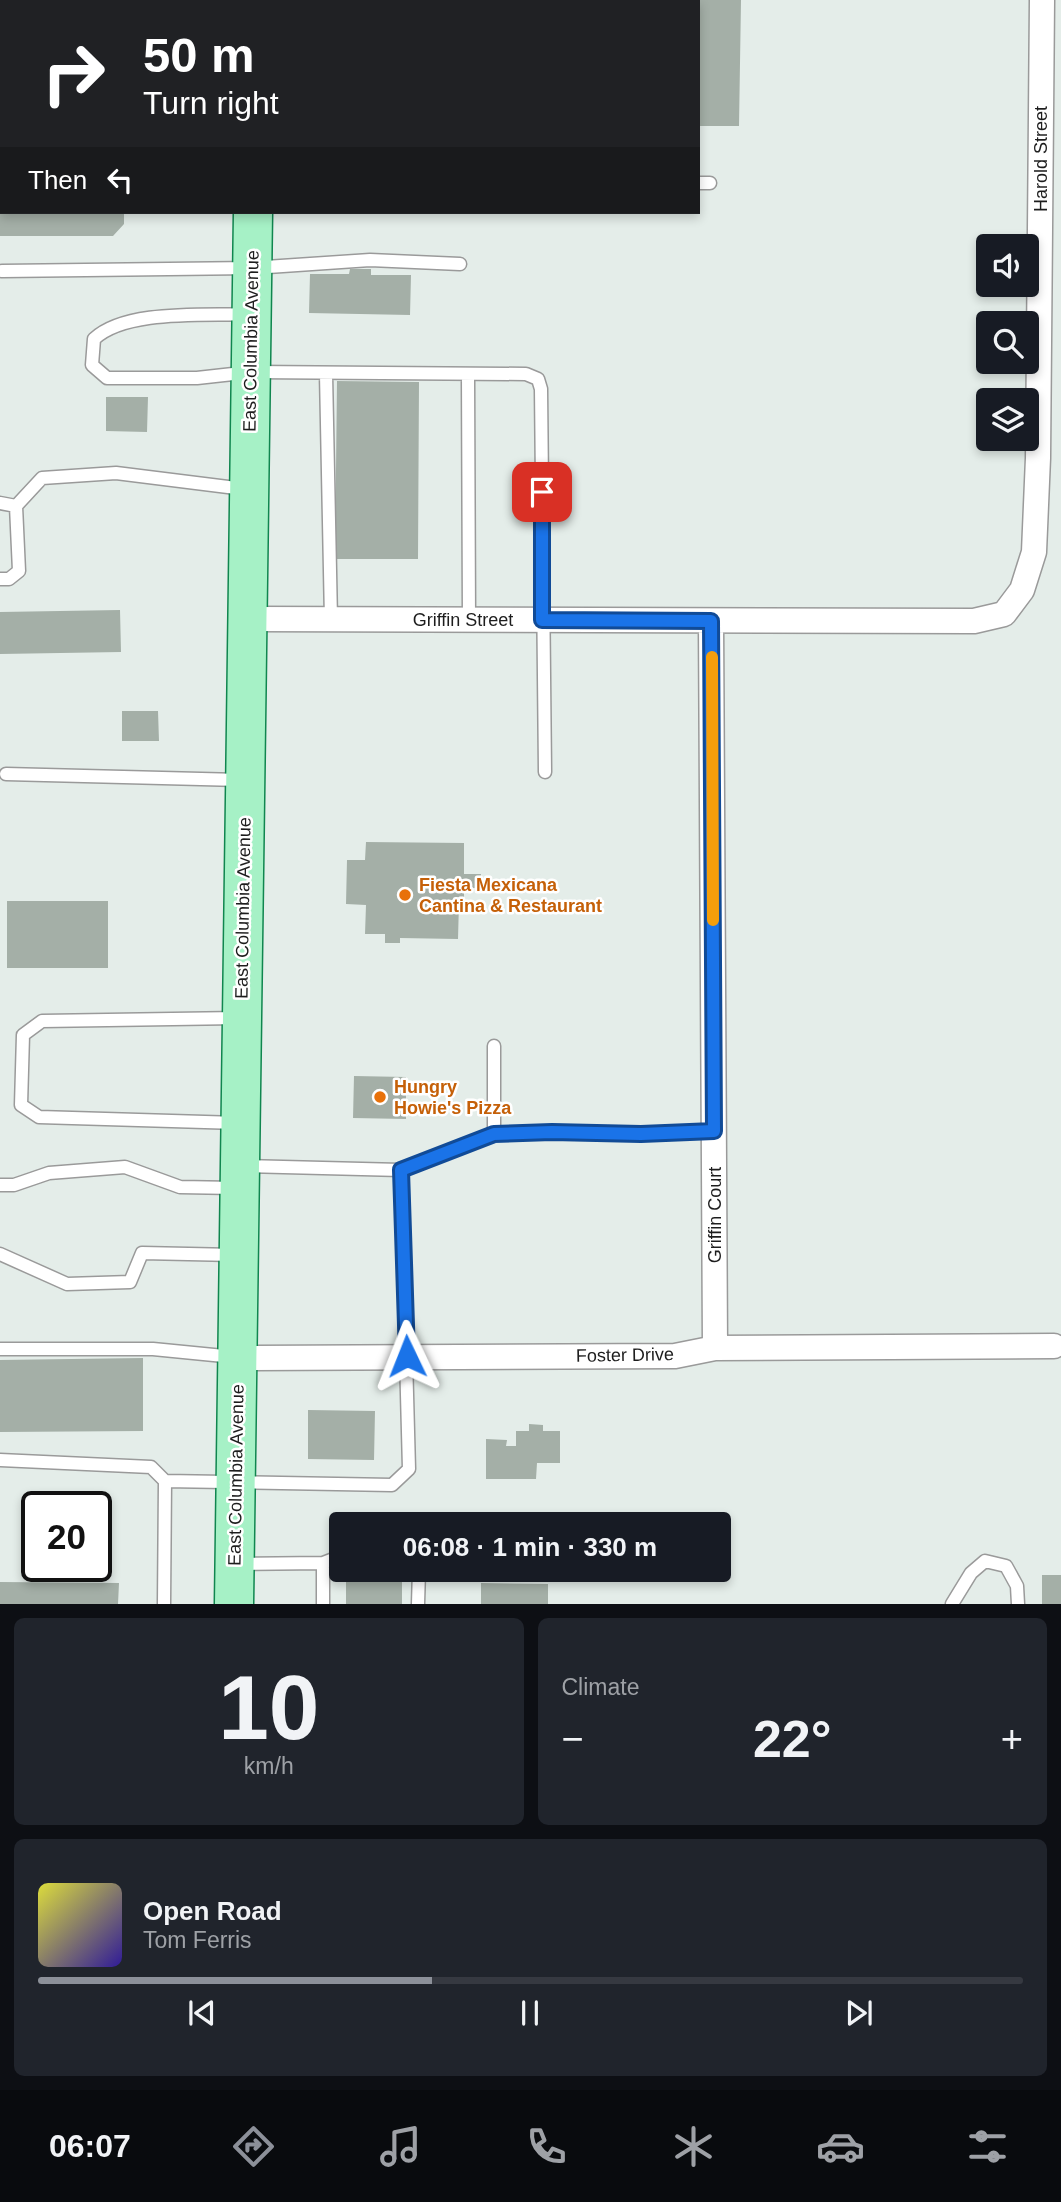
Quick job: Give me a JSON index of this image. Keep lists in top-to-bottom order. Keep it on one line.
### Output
{"streets":{"main road":["East Columbia Avenue"],"street":["Harold Street","Griffin Street","Griffin Court","Foster Drive"]},"crossings":[["Harold Street","Griffin Street"],["East Columbia Avenue","Griffin Street"],["East Columbia Avenue","Foster Drive"],["Griffin Street","Griffin Court"],["Griffin Court","Foster Drive"]],"places":["Fiesta Mexicana Cantina & Restaurant","Hungry Howie's Pizza"],"page":{"turn":["50 m","Turn right"],"then":"Then","limit":"20","trip":"06:08 · 1 min · 330 m","tile":[["10","km/h"],"Climate"],"heat":["−","22°","+"],"song":["Open Road","Tom Ferris"],"tabs":"06:07"}}
